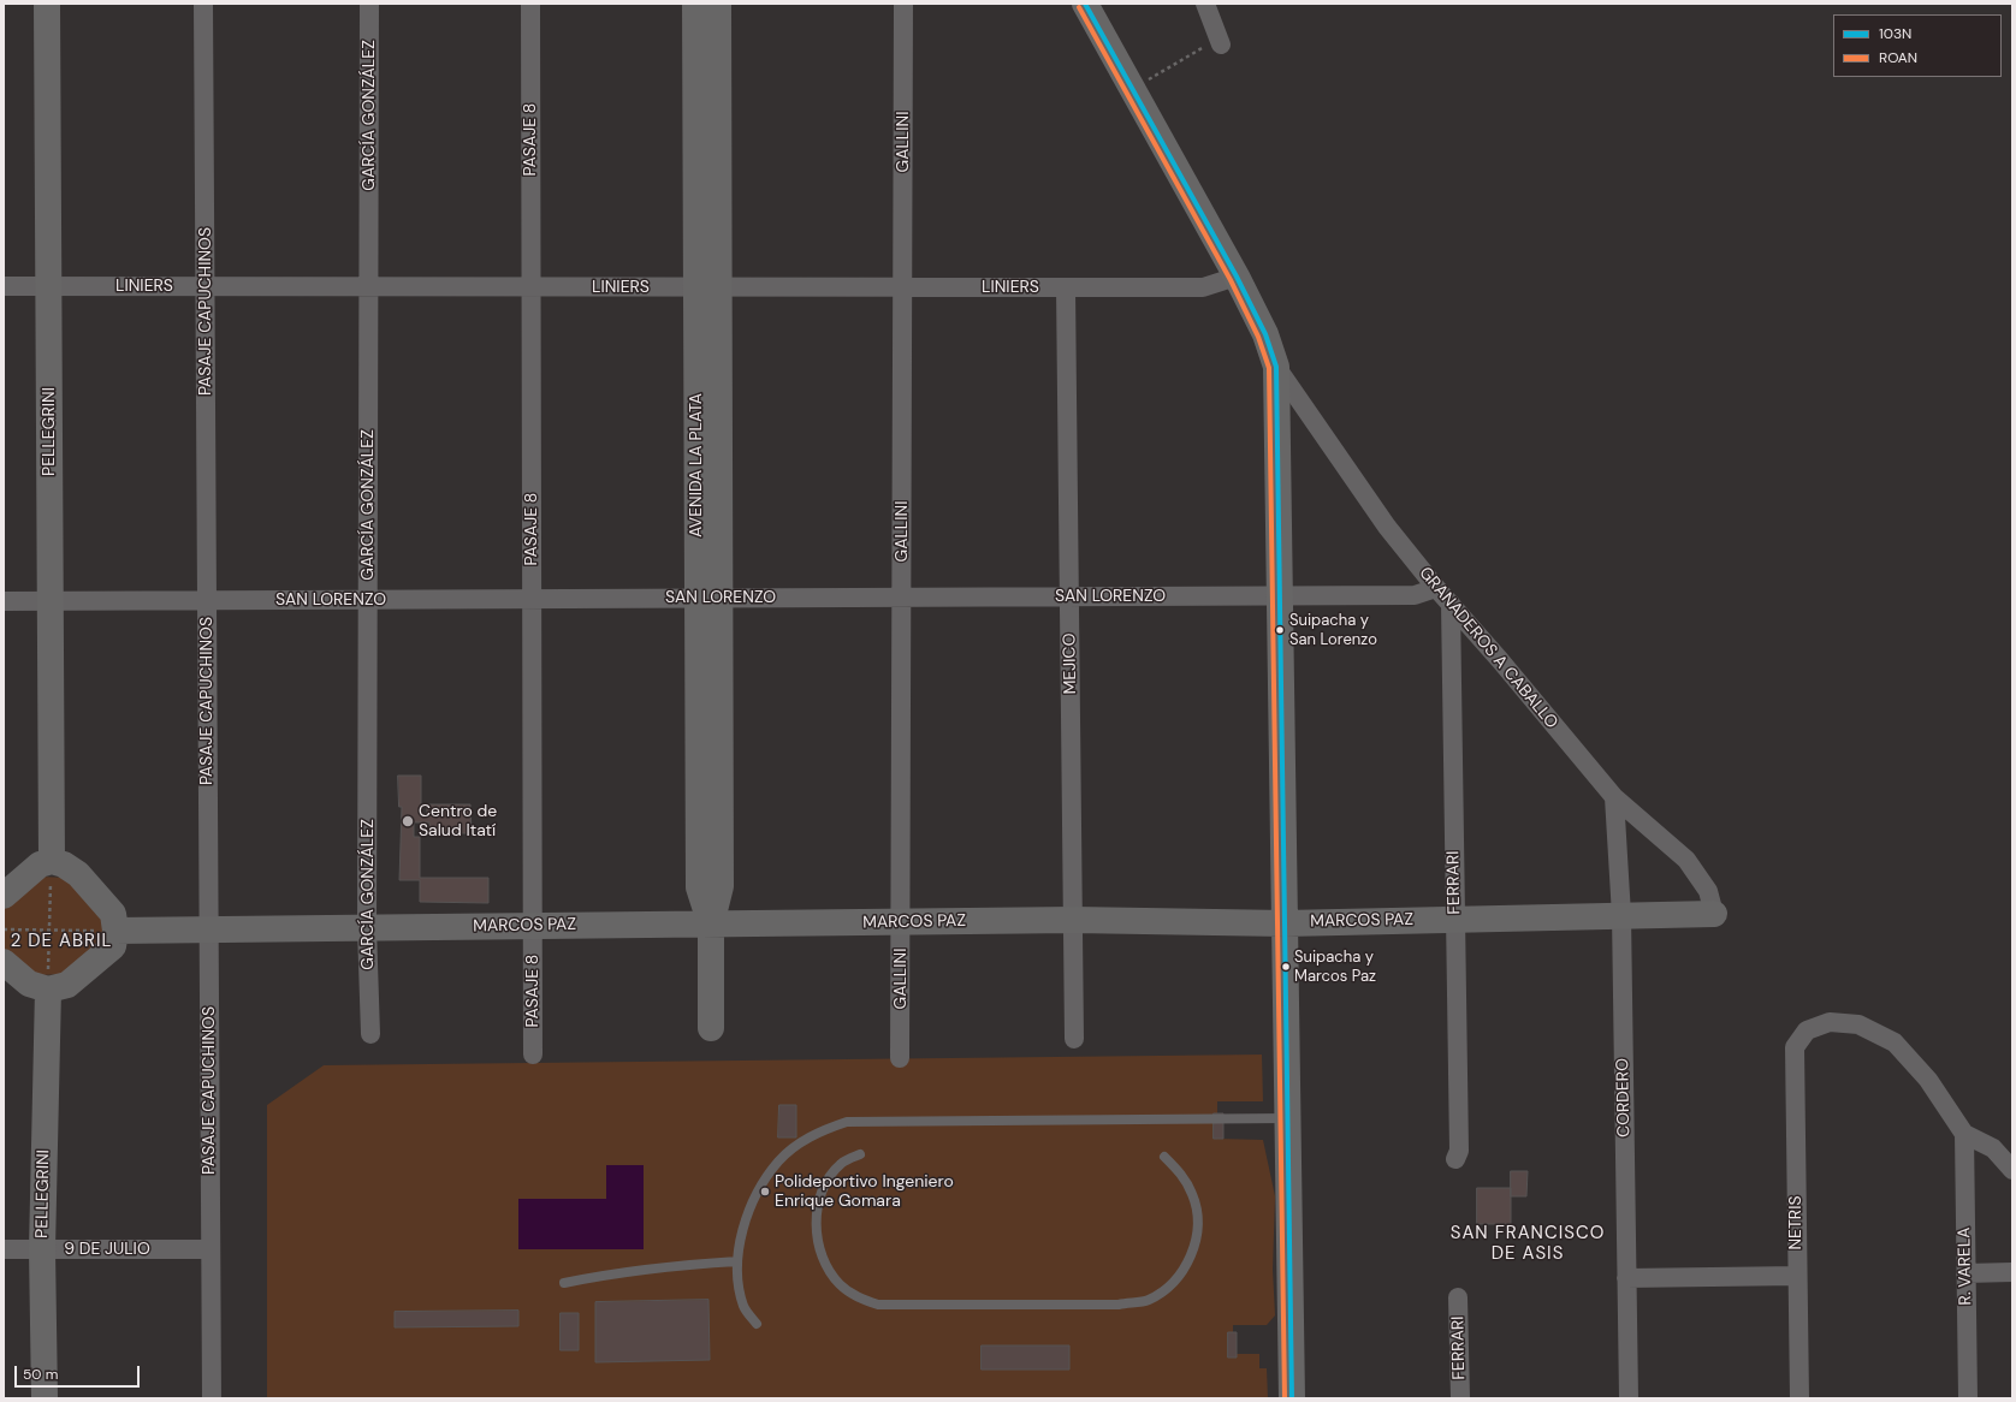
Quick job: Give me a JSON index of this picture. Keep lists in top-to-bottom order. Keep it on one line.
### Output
{"streets":{"street":["GARCÍA GONZÁLEZ","PASAJE 8","GALLINI","LINIERS","PASAJE CAPUCHINOS","PELLEGRINI","AVENIDA LA PLATA","SAN LORENZO","GRANADEROS A CABALLO","MEJICO","FERRARI","MARCOS PAZ","CORDERO","NETRIS","9 DE JULIO","R. VARELA"]},"crossings":[["GARCÍA GONZÁLEZ","LINIERS"],["GARCÍA GONZÁLEZ","SAN LORENZO"],["GARCÍA GONZÁLEZ","MARCOS PAZ"],["PASAJE 8","LINIERS"],["PASAJE 8","SAN LORENZO"],["PASAJE 8","MARCOS PAZ"],["GALLINI","LINIERS"],["GALLINI","SAN LORENZO"],["GALLINI","MARCOS PAZ"],["LINIERS","PASAJE CAPUCHINOS"],["LINIERS","PELLEGRINI"],["LINIERS","AVENIDA LA PLATA"],["LINIERS","MEJICO"],["PASAJE CAPUCHINOS","SAN LORENZO"],["PASAJE CAPUCHINOS","MARCOS PAZ"],["PASAJE CAPUCHINOS","9 DE JULIO"],["PELLEGRINI","SAN LORENZO"],["PELLEGRINI","9 DE JULIO"],["AVENIDA LA PLATA","SAN LORENZO"],["AVENIDA LA PLATA","MARCOS PAZ"],["SAN LORENZO","GRANADEROS A CABALLO"],["SAN LORENZO","MEJICO"],["GRANADEROS A CABALLO","FERRARI"],["GRANADEROS A CABALLO","MARCOS PAZ"],["GRANADEROS A CABALLO","CORDERO"],["MEJICO","MARCOS PAZ"],["FERRARI","MARCOS PAZ"],["MARCOS PAZ","CORDERO"],["NETRIS","R. VARELA"]],"districts":["2 DE ABRIL","SAN FRANCISCO DE ASIS"],"places":["Suipacha y San Lorenzo","Centro de Salud Itatí","Suipacha y Marcos Paz","Polideportivo Ingeniero Enrique Gomara"],"lines":["transit line 103N","transit line ROAN"],"legend":["103N","ROAN"],"scale_bar":"50 m"}
